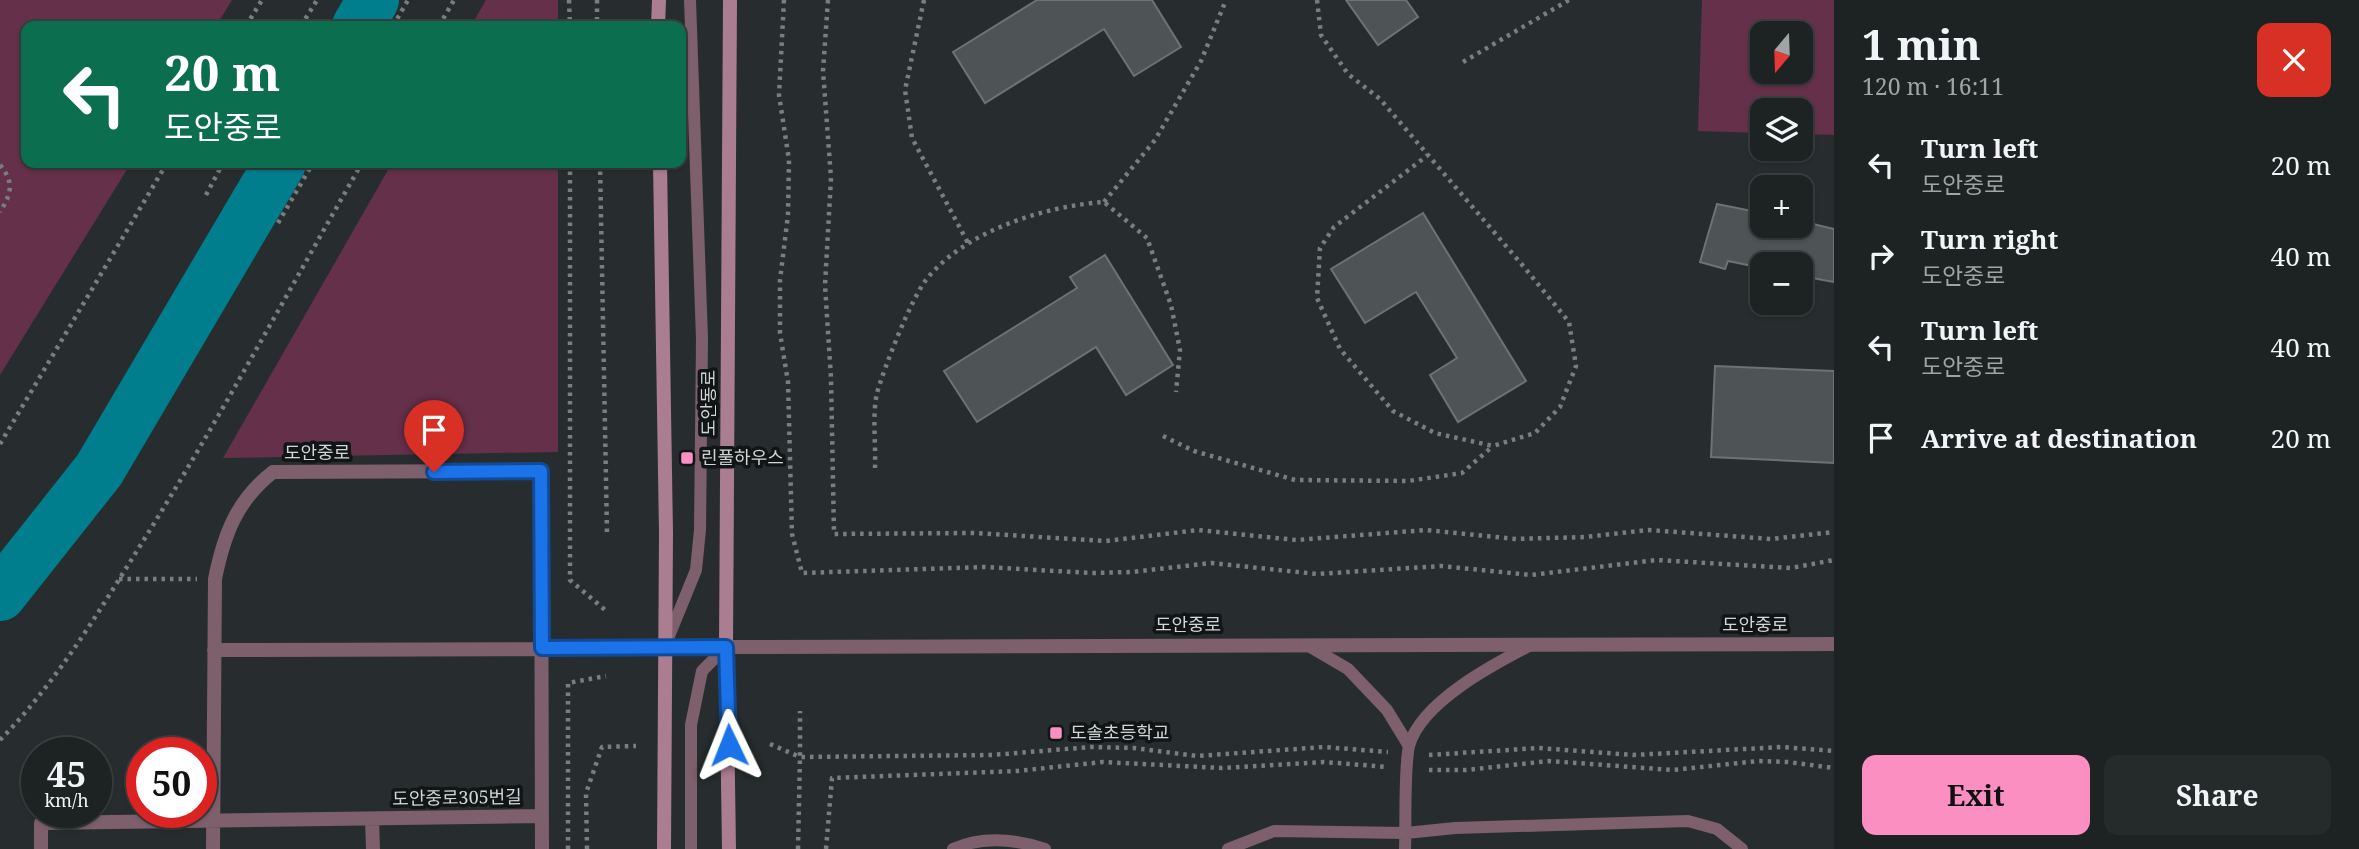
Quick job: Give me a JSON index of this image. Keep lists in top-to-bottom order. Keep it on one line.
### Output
{"streets":{"main road":["도안동로","도안중로"],"street":["도안중로305번길"]},"crossings":[["도안동로","도안중로"],["도안중로","도안중로305번길"]],"places":{"transit":["린풀하우스","도솔초등학교"]},"north":"bottom","page":{"heading":["1 min","120 m · 16:11"],"map_buttons":["+","−"],"turn":["20 m","도안중로"],"list":[{"name":"Turn left","note":"도안중로","value":"20 m"},{"name":"Turn right","note":"도안중로","value":"40 m"},{"name":"Turn left","note":"도안중로","value":"40 m"},{"name":"Arrive at destination","value":"20 m"}],"speed":"45 km/h","limit":"50","buttons":["Exit","Share"]}}
